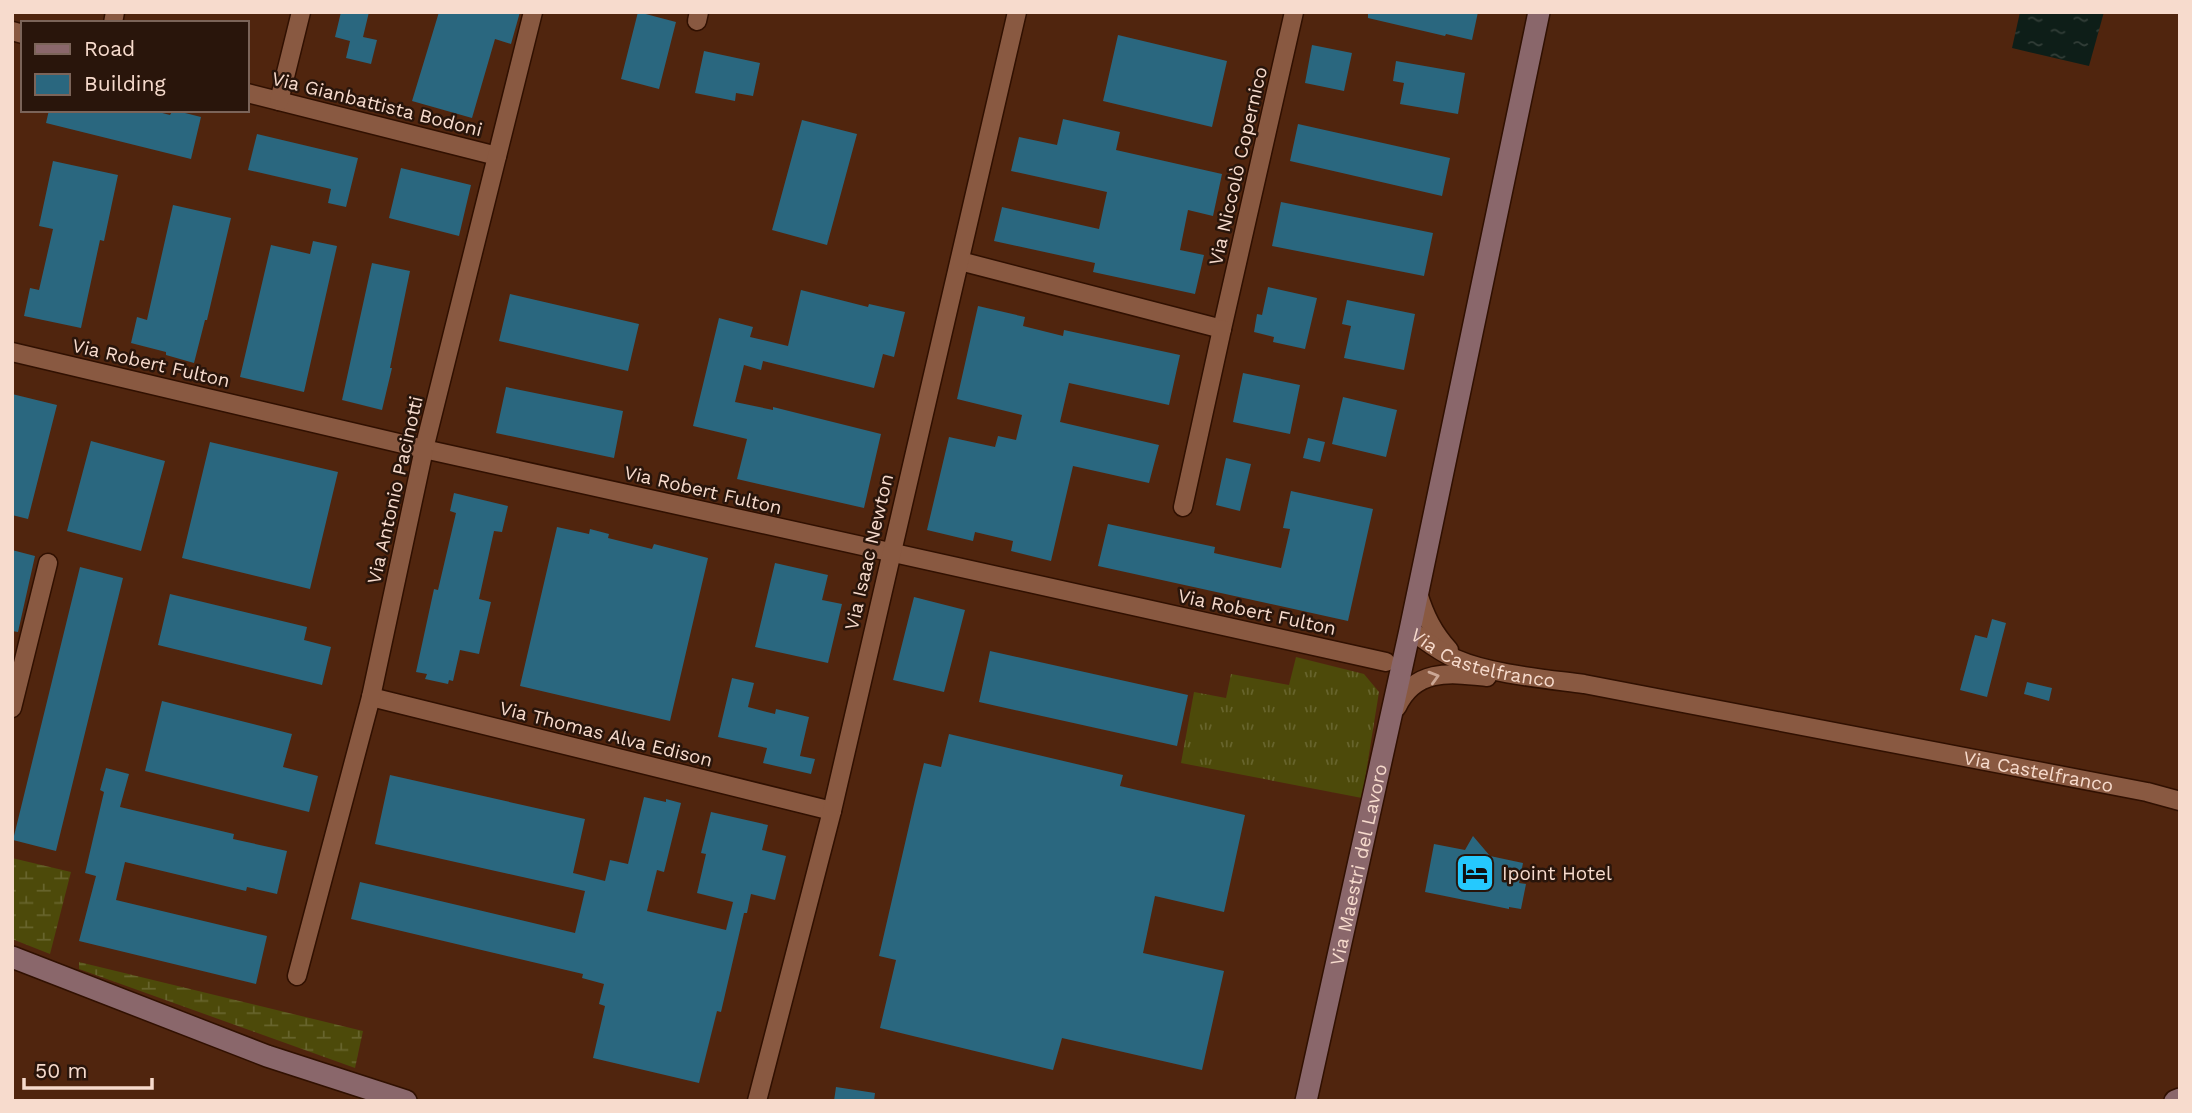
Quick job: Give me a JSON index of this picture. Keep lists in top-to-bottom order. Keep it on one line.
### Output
{"streets":{"street":["Via Gianbattista Bodoni","Via Niccolò Copernico","Via Robert Fulton","Via Antonio Pacinotti","Via Isaac Newton","Via Castelfranco","Via Thomas Alva Edison","Via Maestri del Lavoro"]},"crossings":[["Via Gianbattista Bodoni","Via Antonio Pacinotti"],["Via Robert Fulton","Via Antonio Pacinotti"],["Via Robert Fulton","Via Isaac Newton"],["Via Antonio Pacinotti","Via Thomas Alva Edison"],["Via Isaac Newton","Via Thomas Alva Edison"],["Via Castelfranco","Via Maestri del Lavoro"]],"places":{"hotel":["Ipoint Hotel"]},"legend":["Road","Building"],"scale_bar":"50 m"}
